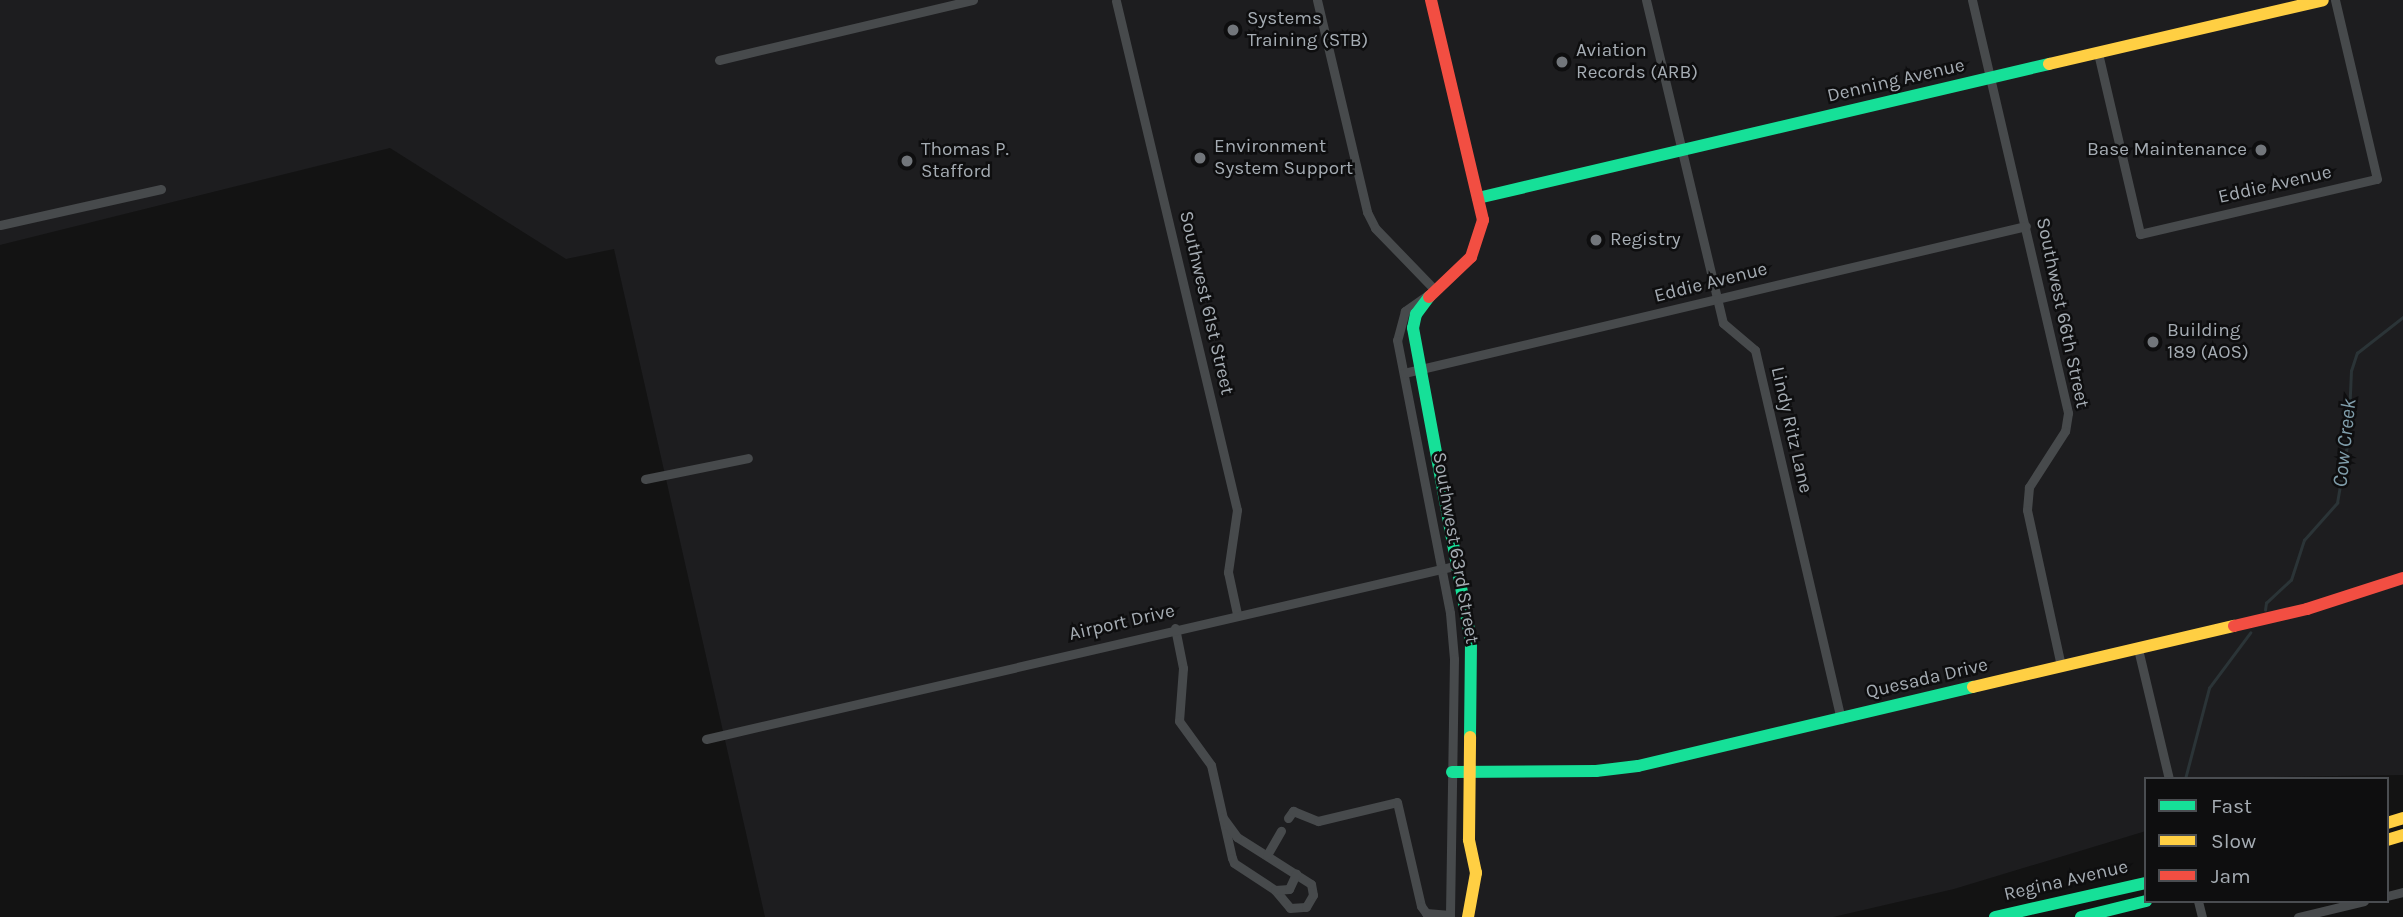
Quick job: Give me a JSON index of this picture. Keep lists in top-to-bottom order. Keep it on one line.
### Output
{"streets":{"street":["Denning Avenue","Eddie Avenue","Southwest 61st Street","Southwest 66th Street","Lindy Ritz Lane","Southwest 63rd Street","Airport Drive","Quesada Drive","Regina Avenue"]},"crossings":[["Denning Avenue","Eddie Avenue"],["Denning Avenue","Southwest 66th Street"],["Denning Avenue","Lindy Ritz Lane"],["Denning Avenue","Southwest 63rd Street"],["Eddie Avenue","Southwest 66th Street"],["Eddie Avenue","Lindy Ritz Lane"],["Eddie Avenue","Southwest 63rd Street"],["Southwest 61st Street","Airport Drive"],["Southwest 66th Street","Quesada Drive"],["Lindy Ritz Lane","Quesada Drive"],["Southwest 63rd Street","Airport Drive"],["Southwest 63rd Street","Quesada Drive"]],"water":["Cow Creek"],"places":["Systems Training (STB)","Aviation Records (ARB)","Base Maintenance","Environment System Support","Thomas P. Stafford","Registry","Building 189 (AOS)"],"legend":["Fast","Slow","Jam"]}
